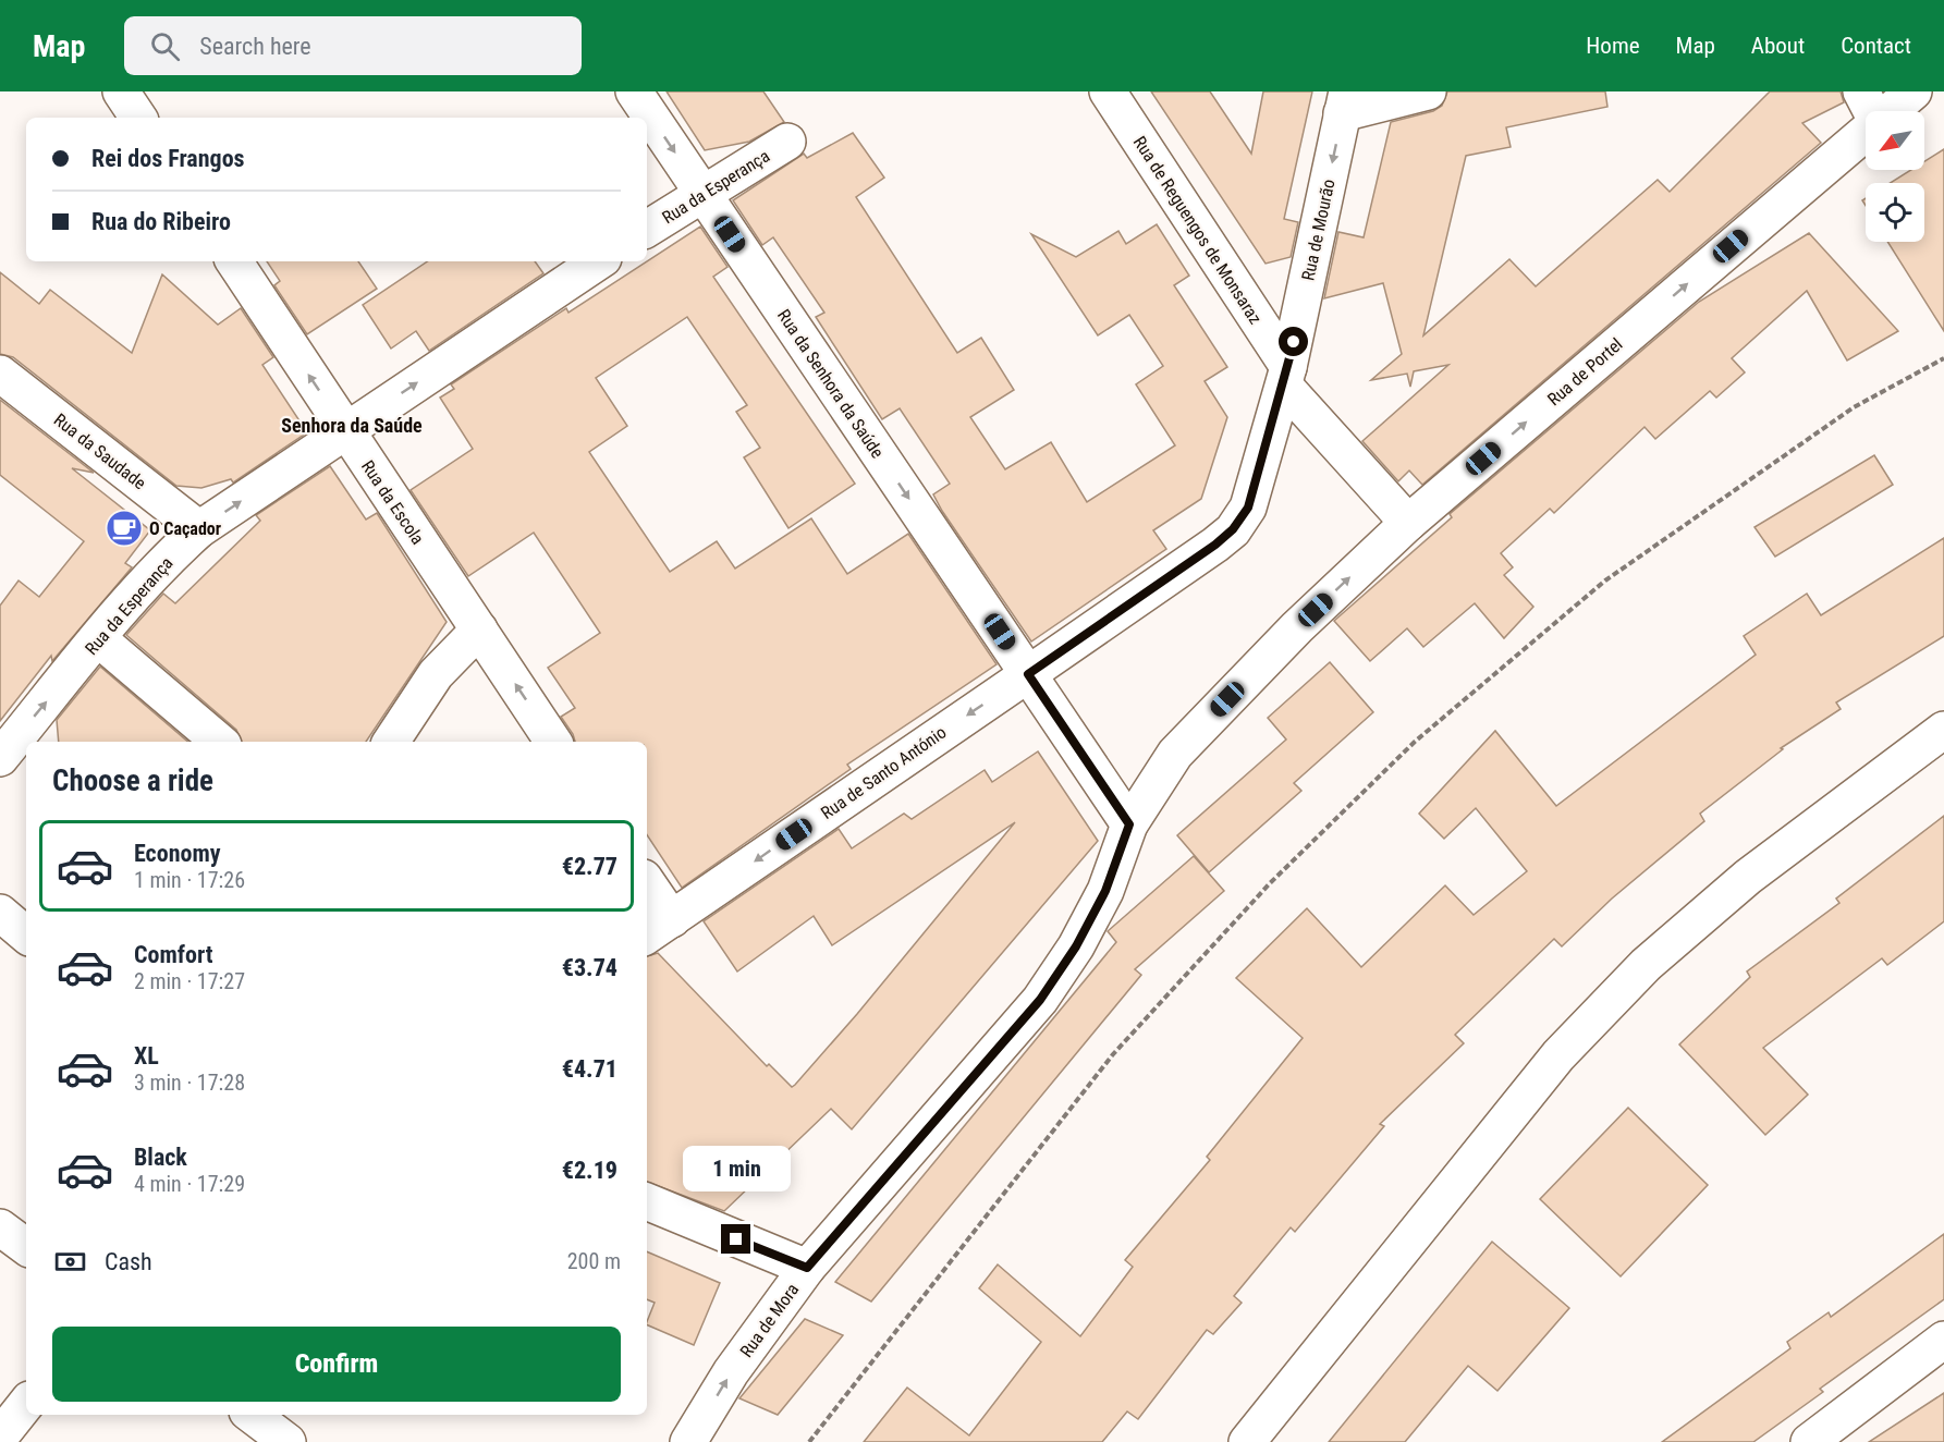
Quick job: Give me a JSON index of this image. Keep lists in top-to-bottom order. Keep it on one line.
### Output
{"streets":{"street":["Rua da Esperança","Rua de Reguengos de Monsaraz","Rua de Mourão","Rua de Portel","Rua da Senhora da Saúde","Rua da Saudade","Rua da Escola","Rua de Santo António","Rua de Mora"]},"crossings":[["Rua da Esperança","Rua da Senhora da Saúde"],["Rua da Esperança","Rua da Saudade"],["Rua da Esperança","Rua da Escola"],["Rua de Reguengos de Monsaraz","Rua de Mourão"],["Rua de Reguengos de Monsaraz","Rua de Portel"],["Rua de Mourão","Rua da Senhora da Saúde"],["Rua de Mourão","Rua de Santo António"],["Rua de Portel","Rua de Mora"],["Rua da Senhora da Saúde","Rua de Santo António"],["Rua da Senhora da Saúde","Rua de Mora"]],"one_way":["Rua da Esperança","Rua de Mourão","Rua de Portel","Rua da Senhora da Saúde","Rua da Escola","Rua de Santo António"],"districts":["Senhora da Saúde"],"places":{"cafe":["O Caçador"]},"north":"bottom left","page":{"header":"Map","search":"Search here","nav":["Home","Map","About","Contact"],"banner":["Rei dos Frangos","Rua do Ribeiro"],"heading":"Choose a ride","list":[{"name":"Economy","note":"1 min · 17:26","value":"€2.77"},{"name":"Comfort","note":"2 min · 17:27","value":"€3.74"},{"name":"XL","note":"3 min · 17:28","value":"€4.71"},{"name":"Black","note":"4 min · 17:29","value":"€2.19"}],"bubble":"1 min","pay":["Cash","200 m"],"buttons":"Confirm"}}
